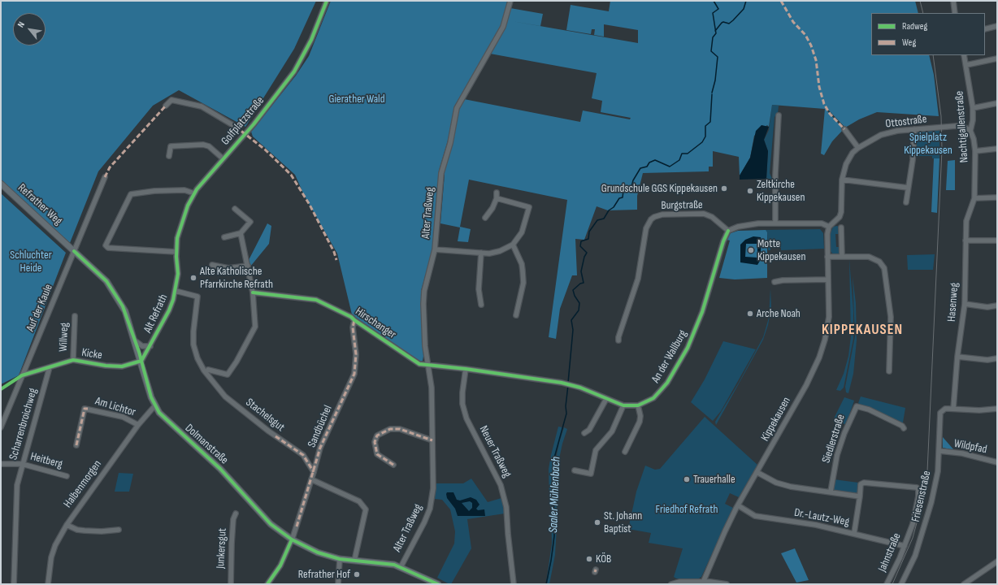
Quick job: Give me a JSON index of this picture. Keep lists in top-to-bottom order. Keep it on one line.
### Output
{"streets":{"main road":["Refrather Weg","Dolmanstraße"],"street":["Golfplatzstraße","Ottostraße","Nachtigallenstraße","Burgstraße","Alter Traßweg","Hasenweg","Auf der Kaule","Alt Refrath","Hirschanger","Willweg","Kicke","An der Wallburg","Am Lichtor","Stachelsgut","Kippekausen","Scharrenbroichweg","Sandbüchel","Siedlerstraße","Wildpfad","Neuer Traßweg","Heitberg","Halbenmorgen","Friesenstraße","Dr.-Lautz-Weg","Junkersgut","Jahnstraße"]},"crossings":[["Golfplatzstraße","Alt Refrath"],["Ottostraße","Nachtigallenstraße"],["Ottostraße","Kippekausen"],["Nachtigallenstraße","Hasenweg"],["Refrather Weg","Dolmanstraße"],["Burgstraße","An der Wallburg"],["Alter Traßweg","Hirschanger"],["Alter Traßweg","An der Wallburg"],["Alter Traßweg","Dolmanstraße"],["Hasenweg","Friesenstraße"],["Auf der Kaule","Kicke"],["Auf der Kaule","Dolmanstraße"],["Alt Refrath","Kicke"],["Alt Refrath","Stachelsgut"],["Alt Refrath","Dolmanstraße"],["Hirschanger","An der Wallburg"],["Hirschanger","Sandbüchel"],["Willweg","Kicke"],["Kicke","Scharrenbroichweg"],["Kicke","Dolmanstraße"],["An der Wallburg","Neuer Traßweg"],["Am Lichtor","Halbenmorgen"],["Stachelsgut","Sandbüchel"],["Kippekausen","Dr.-Lautz-Weg"],["Scharrenbroichweg","Heitberg"],["Sandbüchel","Dolmanstraße"],["Dolmanstraße","Halbenmorgen"],["Wildpfad","Friesenstraße"],["Dr.-Lautz-Weg","Jahnstraße"]],"districts":["KIPPEKAUSEN"],"water":["Saaler Mühlenbach"],"parks":["Gierather Wald","Spielplatz Kippekausen","Schluchter Heide","Friedhof Refrath"],"places":["Grundschule GGS Kippekausen","Zeltkirche Kippekausen","Motte Kippekausen","Alte Katholische Pfarrkirche Refrath","Arche Noah","Trauerhalle","St. Johann Baptist","KÖB","Refrather Hof"],"legend":["Radweg","Weg"],"north":"top left"}
